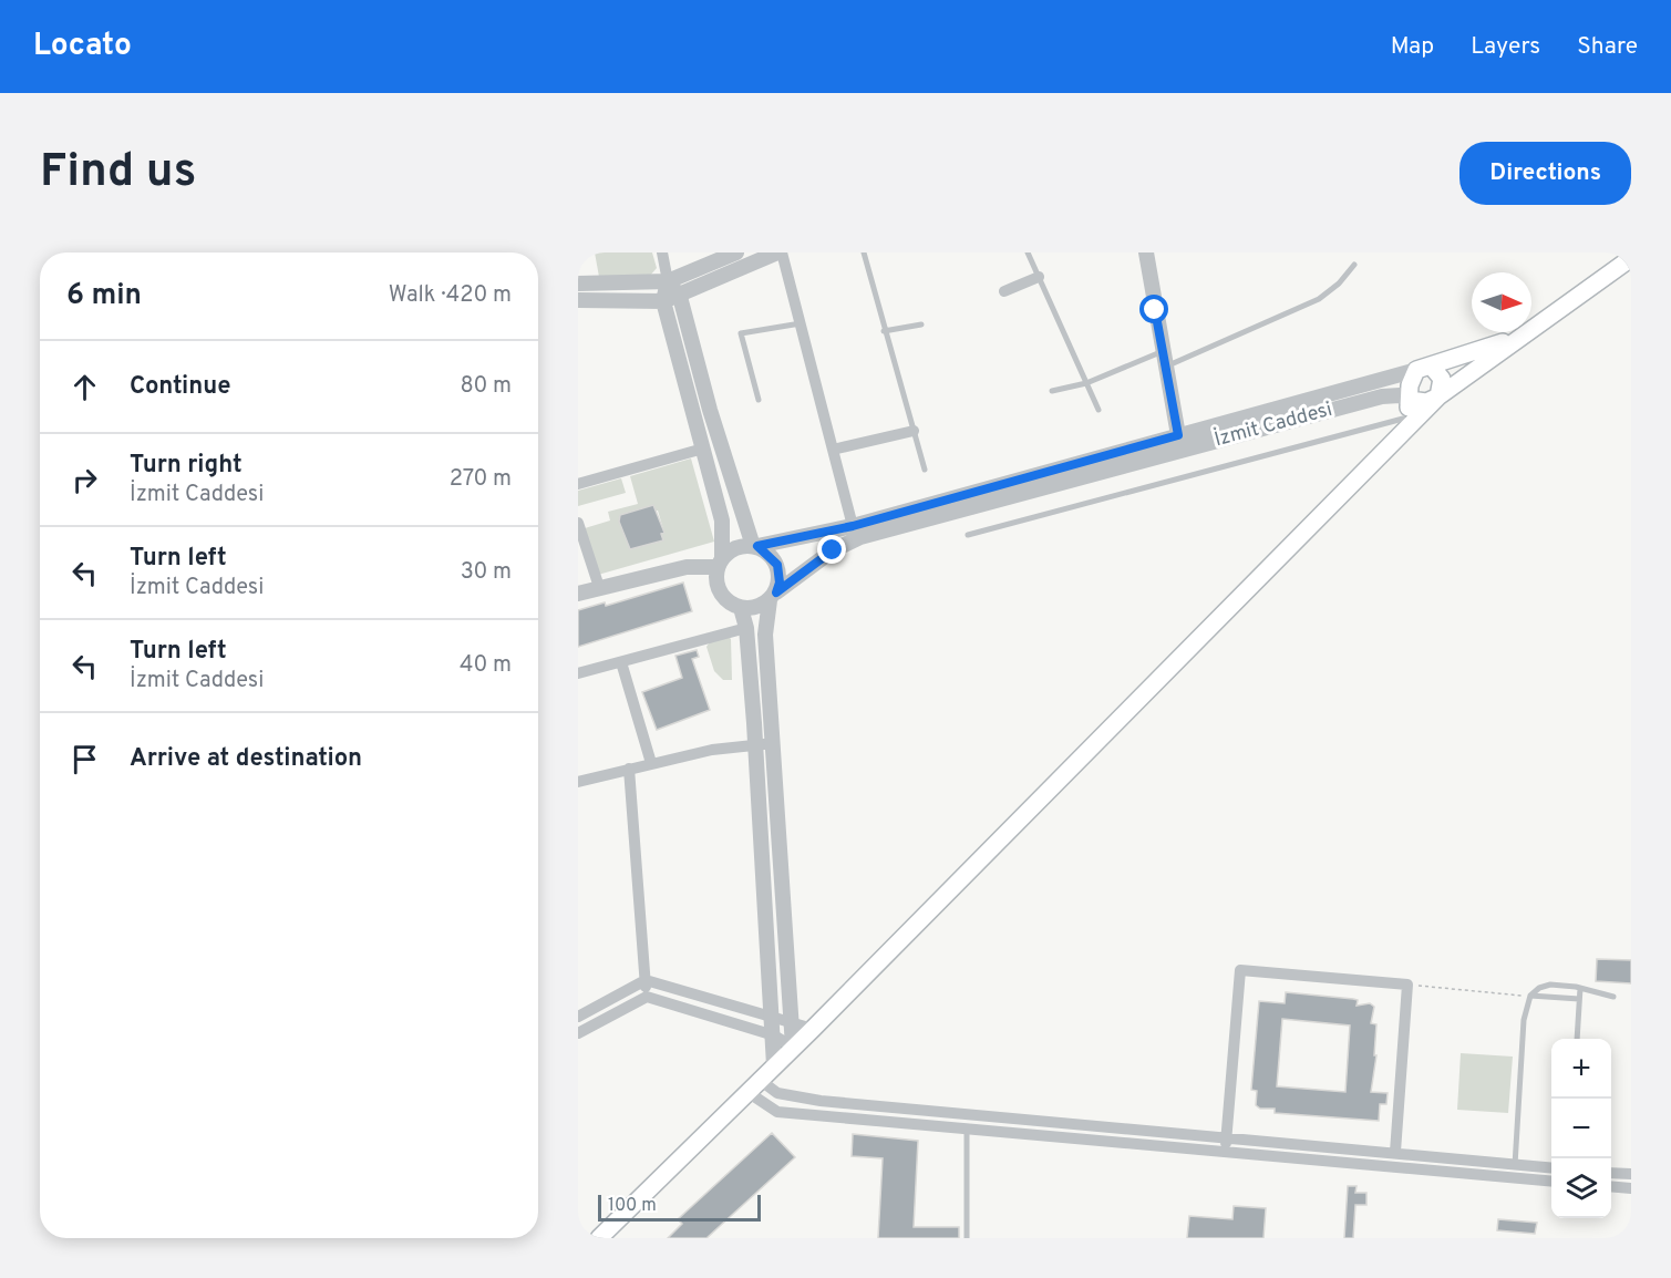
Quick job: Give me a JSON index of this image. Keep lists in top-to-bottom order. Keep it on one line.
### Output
{"streets":{"main road":["İzmit Caddesi"]},"scale_bar":"100 m","north":"right","page":{"header":"Locato","nav":["Map","Layers","Share"],"buttons":"Directions","title":"Find us","heading":["6 min","Walk · 420 m"],"list":[["Continue","80 m"],["Turn right","İzmit Caddesi","270 m"],["Turn left","İzmit Caddesi","30 m"],["Turn left","İzmit Caddesi","40 m"],"Arrive at destination"],"map_buttons":["+","−"],"scale":"100 m"}}
